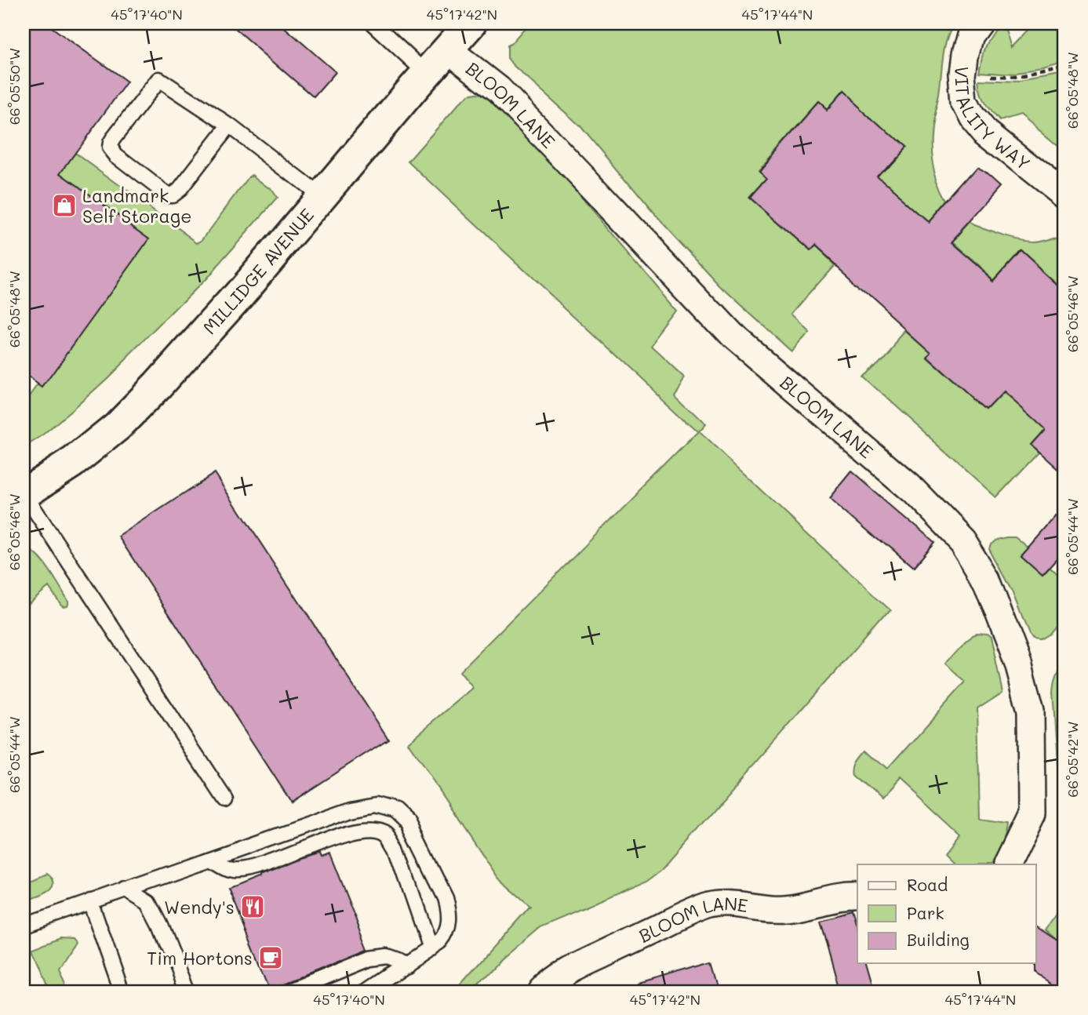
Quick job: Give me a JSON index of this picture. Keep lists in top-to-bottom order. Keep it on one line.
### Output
{"streets":{"street":["BLOOM LANE","VITALITY WAY","MILLIDGE AVENUE"]},"crossings":[["BLOOM LANE","MILLIDGE AVENUE"]],"places":{"shop":["Landmark Self Storage"],"restaurant":["Wendy's"],"cafe":["Tim Hortons"]},"legend":["Road","Park","Building"],"coordinates":["45°17'40\"N","45°17'42\"N","45°17'44\"N","66°05'50\"W","66°05'48\"W","66°05'46\"W","66°05'44\"W","66°05'42\"W"]}
